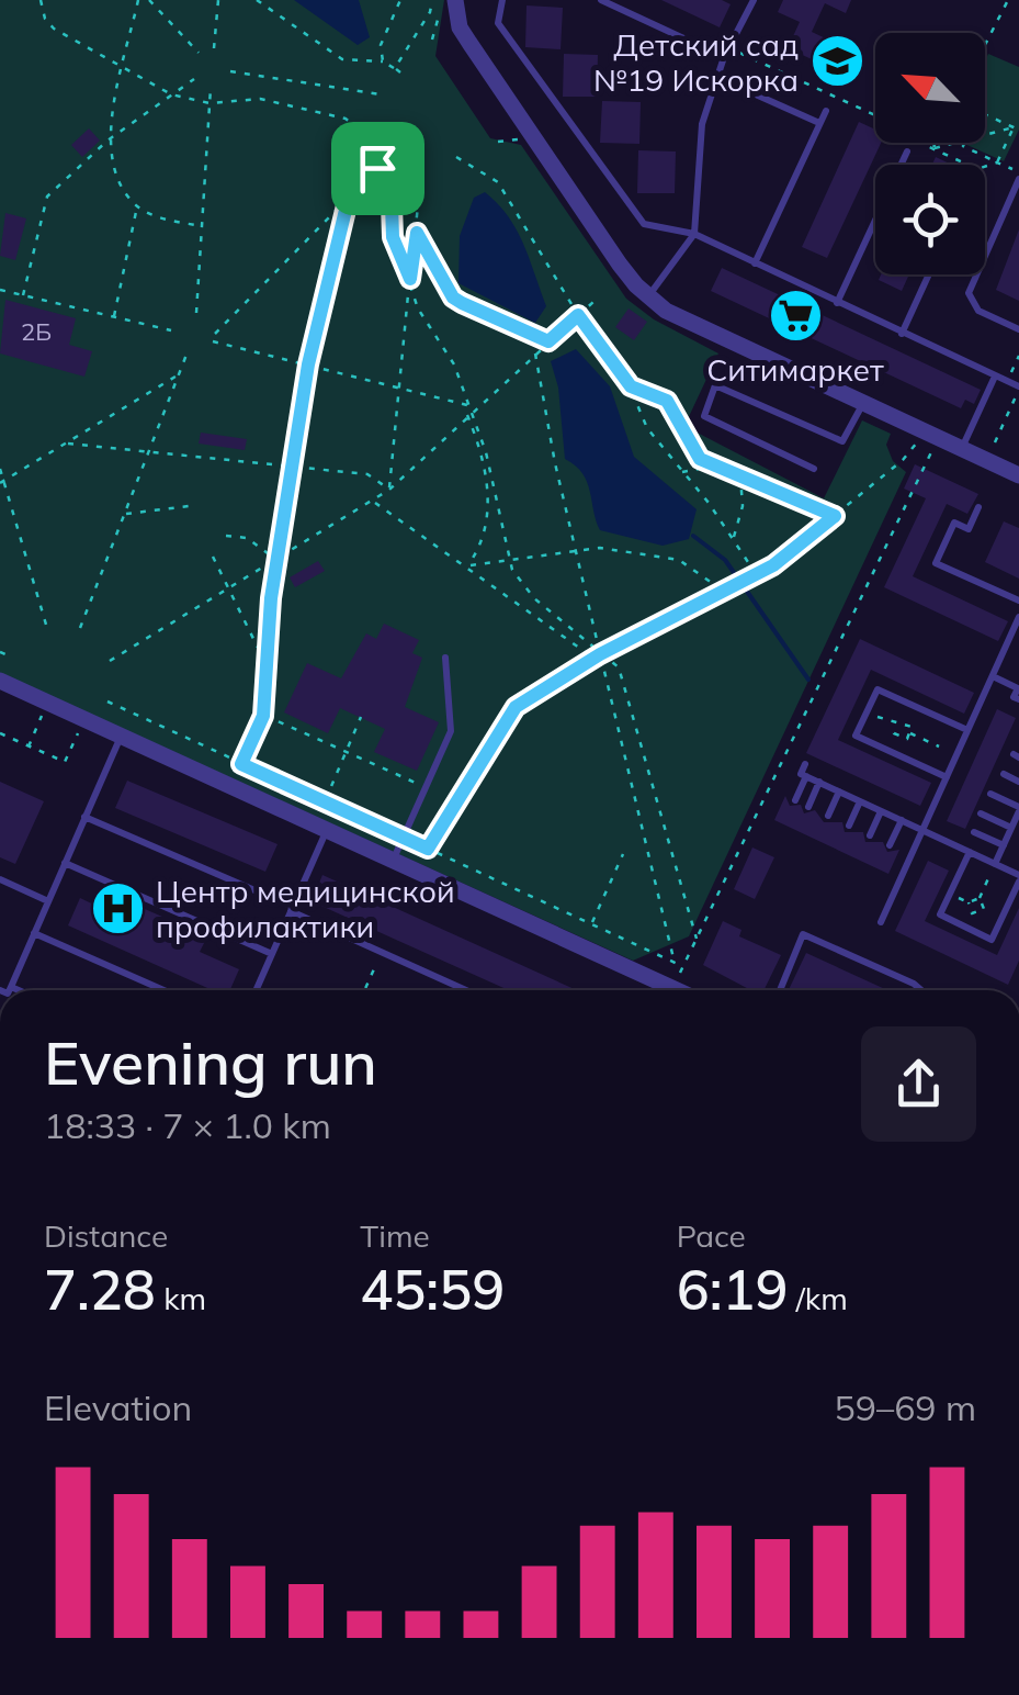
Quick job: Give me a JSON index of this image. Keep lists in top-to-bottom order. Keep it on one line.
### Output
{"places":{"school or university":["Детский сад №19 Искорка"],"supermarket":["Ситимаркет"],"hospital":["Центр медицинской профилактики"]},"house_numbers":["2Б"],"north":"top left","page":{"heading":["Evening run","18:33 · 7 × 1.0 km"],"stats":[["Distance","7.28 km"],["Time","45:59"],["Pace","6:19 /km"]],"chart":["Elevation","59–69 m"]}}
